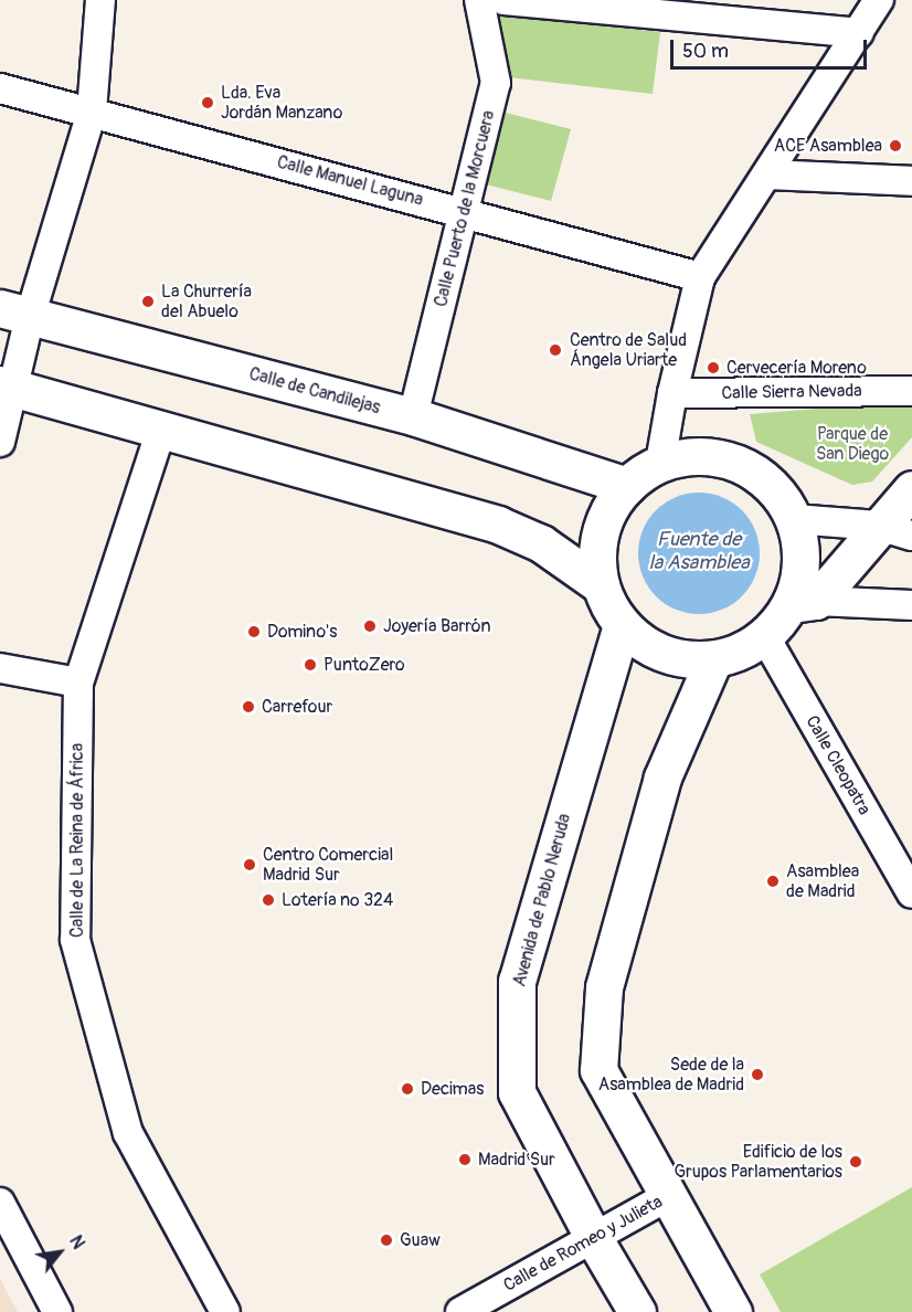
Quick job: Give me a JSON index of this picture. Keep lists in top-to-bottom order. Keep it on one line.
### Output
{"streets":{"main road":["Calle de Candilejas","Avenida de Pablo Neruda"],"street":["Calle Manuel Laguna","Calle Puerto de la Morcuera","Calle Sierra Nevada","Calle Cleopatra","Calle de La Reina de África","Calle de Romeo y Julieta"]},"crossings":[["Calle Manuel Laguna","Calle Puerto de la Morcuera"],["Calle Puerto de la Morcuera","Calle de Candilejas"],["Calle de Candilejas","Calle Cleopatra"],["Calle de Candilejas","Avenida de Pablo Neruda"],["Calle Cleopatra","Avenida de Pablo Neruda"],["Avenida de Pablo Neruda","Calle de Romeo y Julieta"]],"water":["Fuente de la Asamblea"],"parks":["Parque de San Diego"],"places":["Lda. Eva Jordán Manzano","ACE Asamblea","La Churrería del Abuelo","Centro de Salud Ángela Uriarte","Cervecería Moreno","Joyería Barrón","Domino's","PuntoZero","Carrefour","Centro Comercial Madrid Sur","Asamblea de Madrid","Lotería nº 324","Sede de la Asamblea de Madrid","Decimas","Madrid Sur","Edificio de los Grupos Parlamentarios","Guaw"],"scale_bar":"50 m","north":"top right"}
